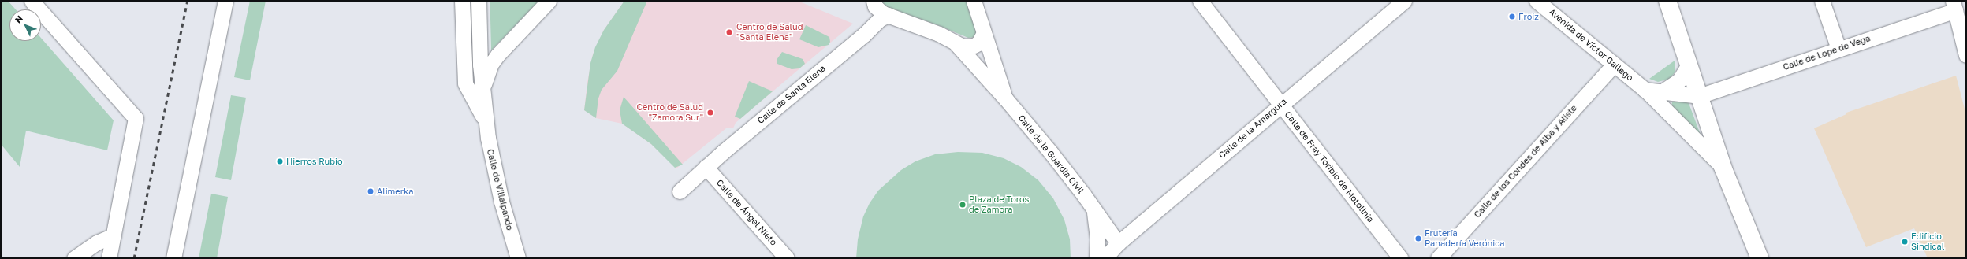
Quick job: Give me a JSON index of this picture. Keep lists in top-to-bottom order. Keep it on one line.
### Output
{"streets":{"street":["Avenida de Víctor Gallego","Calle de Lope de Vega","Calle de Santa Elena","Calle de la Amargura","Calle de la Guardia Civil","Calle de los Condes de Alba y Aliste","Calle de Fray Toribio de Motolinia","Calle de Villalpando","Calle de Ángel Nieto"]},"crossings":[["Avenida de Víctor Gallego","Calle de Lope de Vega"],["Avenida de Víctor Gallego","Calle de los Condes de Alba y Aliste"],["Calle de Santa Elena","Calle de la Guardia Civil"],["Calle de Santa Elena","Calle de Ángel Nieto"],["Calle de la Amargura","Calle de la Guardia Civil"],["Calle de la Amargura","Calle de Fray Toribio de Motolinia"]],"places":["Froiz","Centro de Salud \"Santa Elena\"","Centro de Salud \"Zamora Sur\"","Hierros Rubio","Alimerka","Plaza de Toros de Zamora","Frutería Panadería Verónica","Edificio Sindical"],"north":"top left"}
